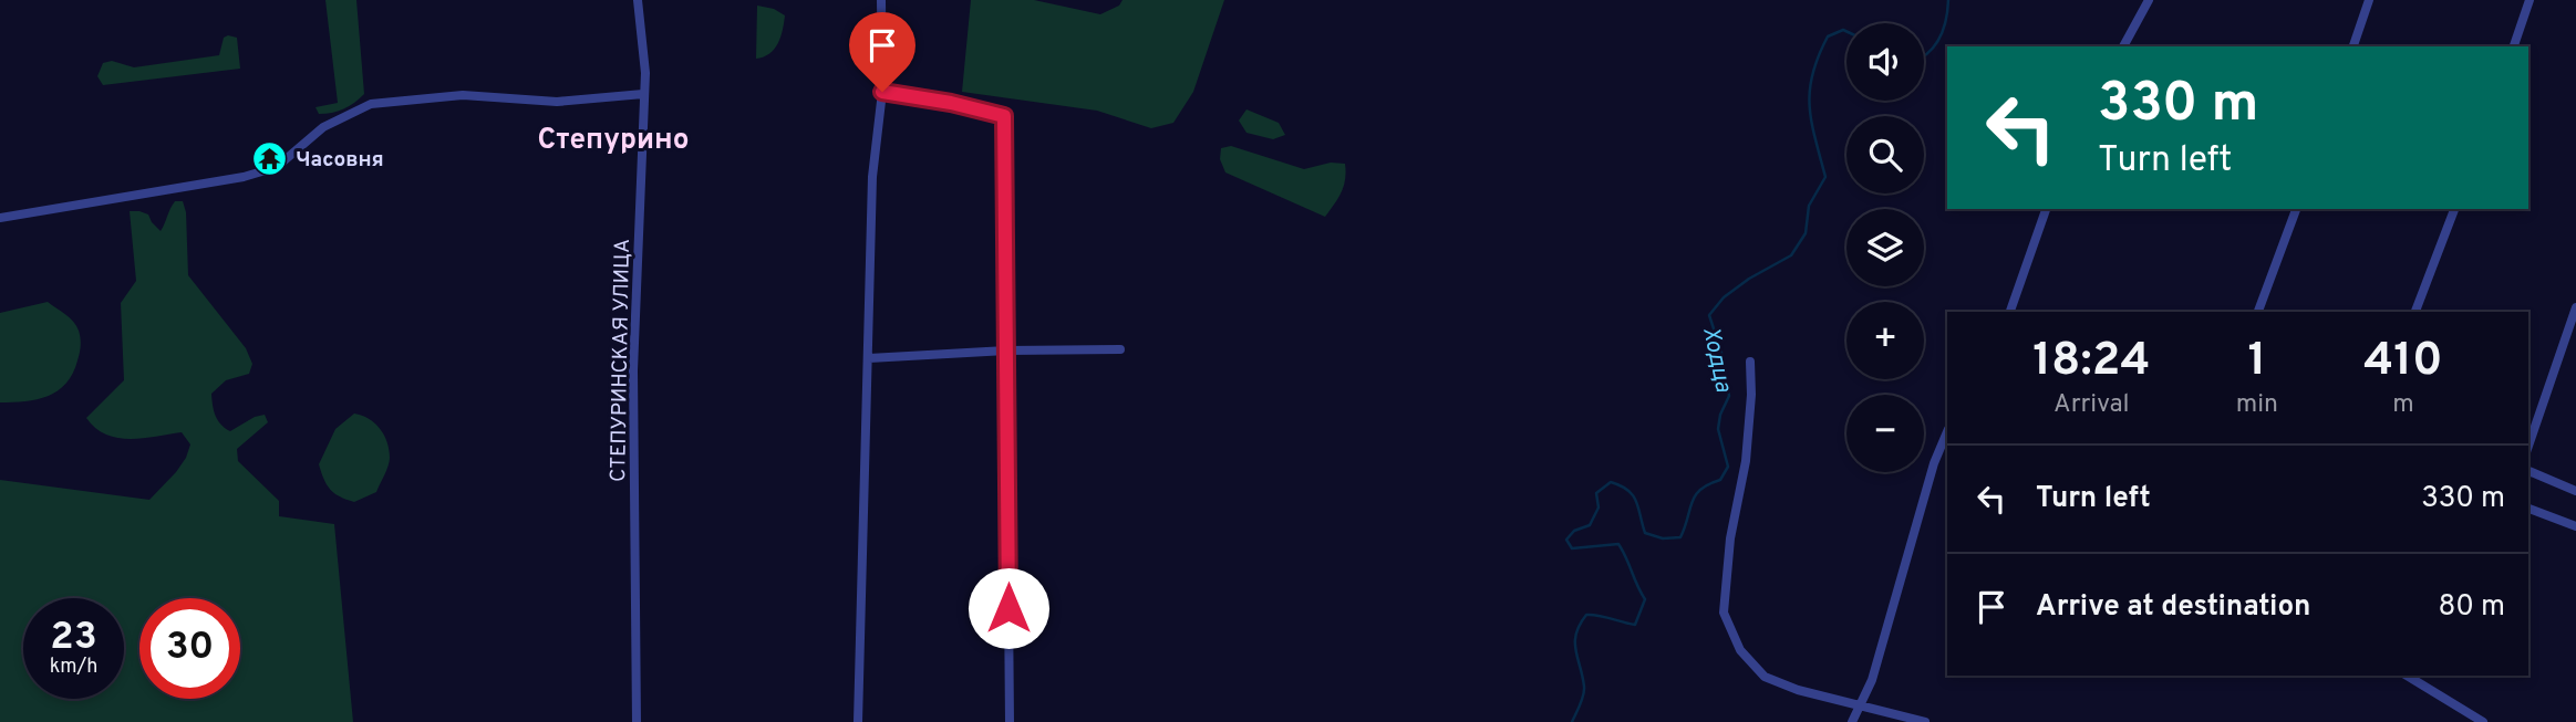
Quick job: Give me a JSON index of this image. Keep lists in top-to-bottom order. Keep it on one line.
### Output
{"streets":{"street":["СТЕПУРИНСКАЯ УЛИЦА"]},"districts":["Степурино"],"water":["Ходца"],"places":{"temple":["Часовня"]},"page":{"map_buttons":["+","−"],"turn":["330 m","Turn left"],"eta":["18:24","Arrival","1","min","410","m"],"list":[{"name":"Turn left","value":"330 m"},{"name":"Arrive at destination","value":"80 m"}],"speed":"23 km/h","limit":"30"}}
